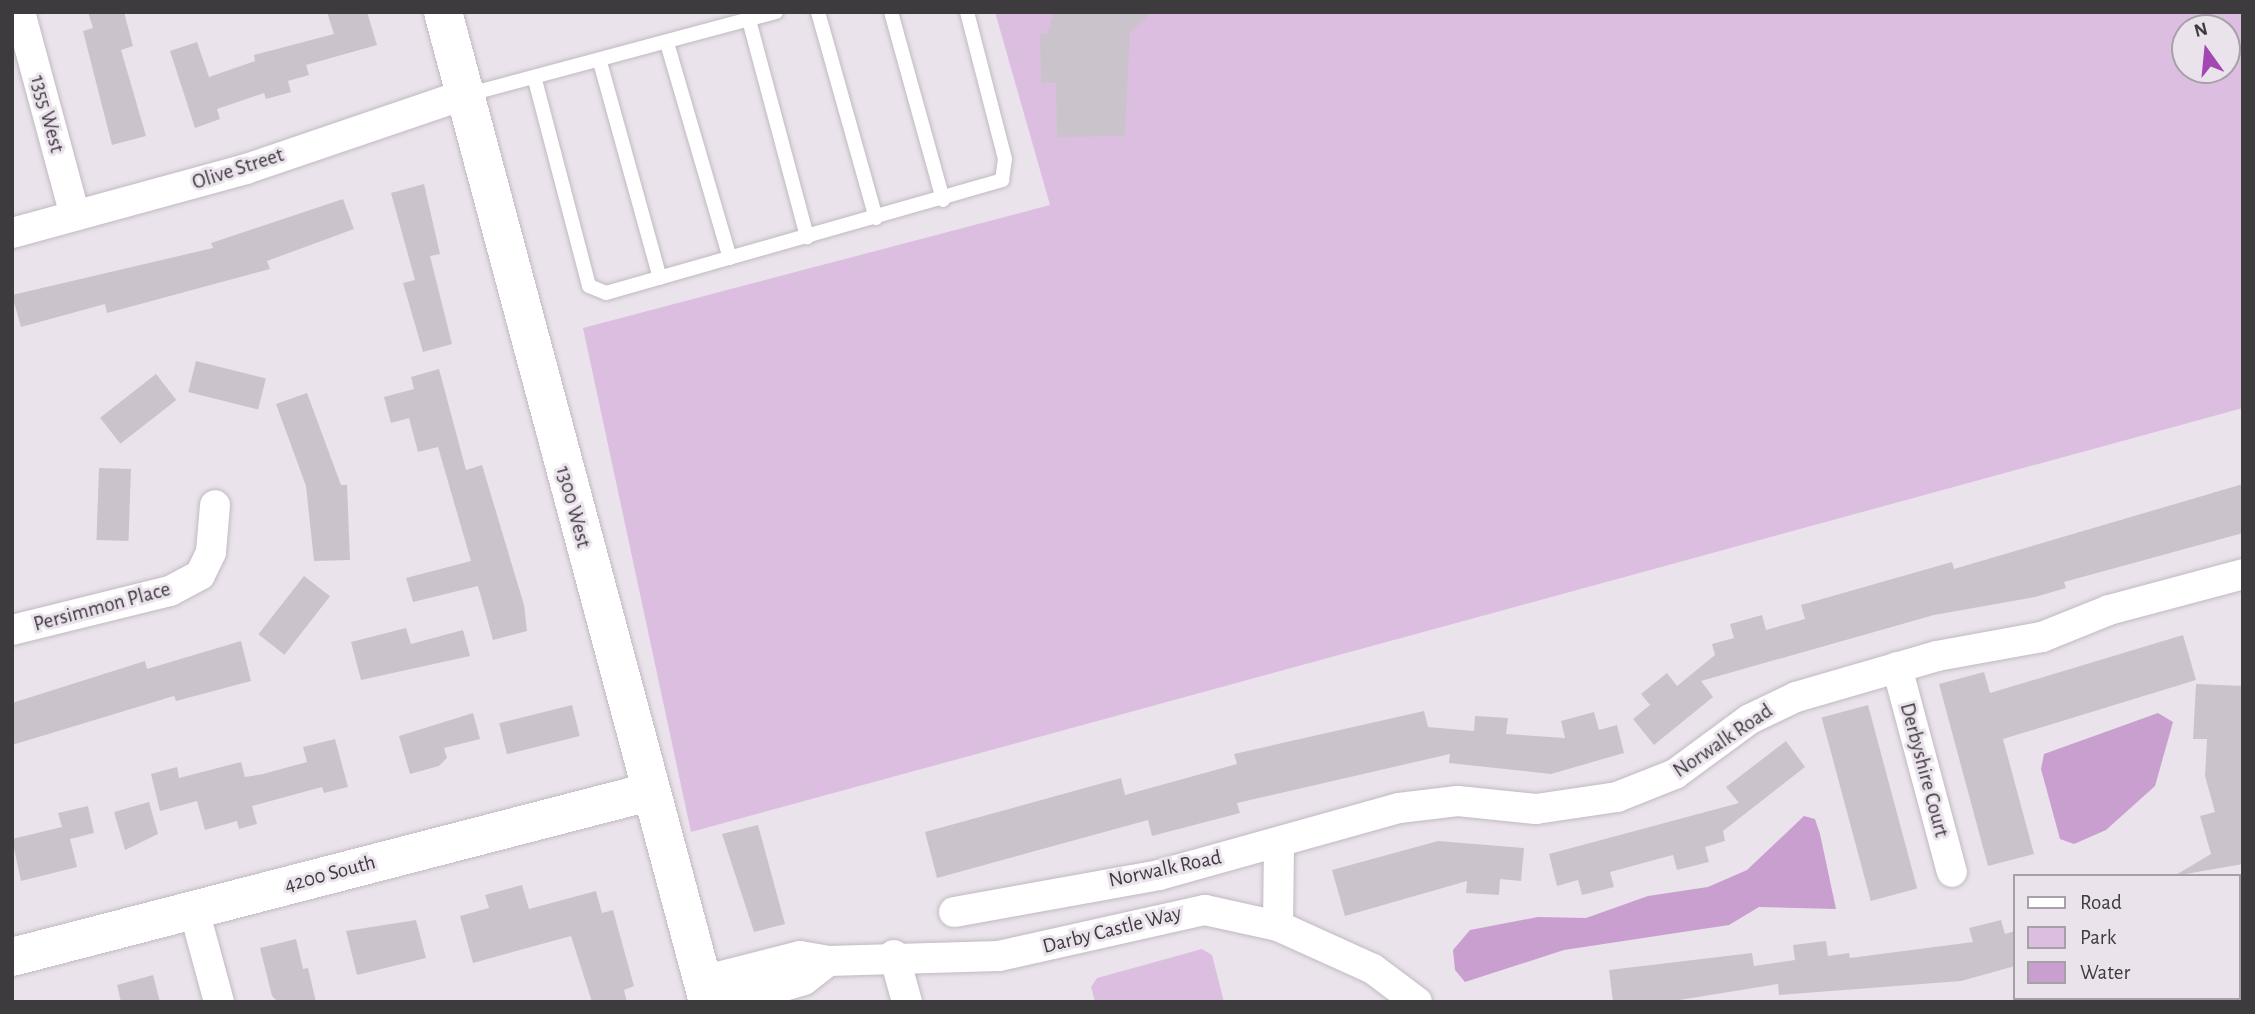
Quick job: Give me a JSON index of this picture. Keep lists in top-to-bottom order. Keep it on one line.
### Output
{"streets":{"street":["1355 West","Olive Street","1300 West","Persimmon Place","Norwalk Road","Derbyshire Court","4200 South","Darby Castle Way"]},"crossings":[["1355 West","Olive Street"],["Olive Street","1300 West"],["1300 West","4200 South"],["1300 West","Darby Castle Way"],["Norwalk Road","Derbyshire Court"],["Norwalk Road","Darby Castle Way"]],"legend":["Road","Park","Water"],"north":"top"}
